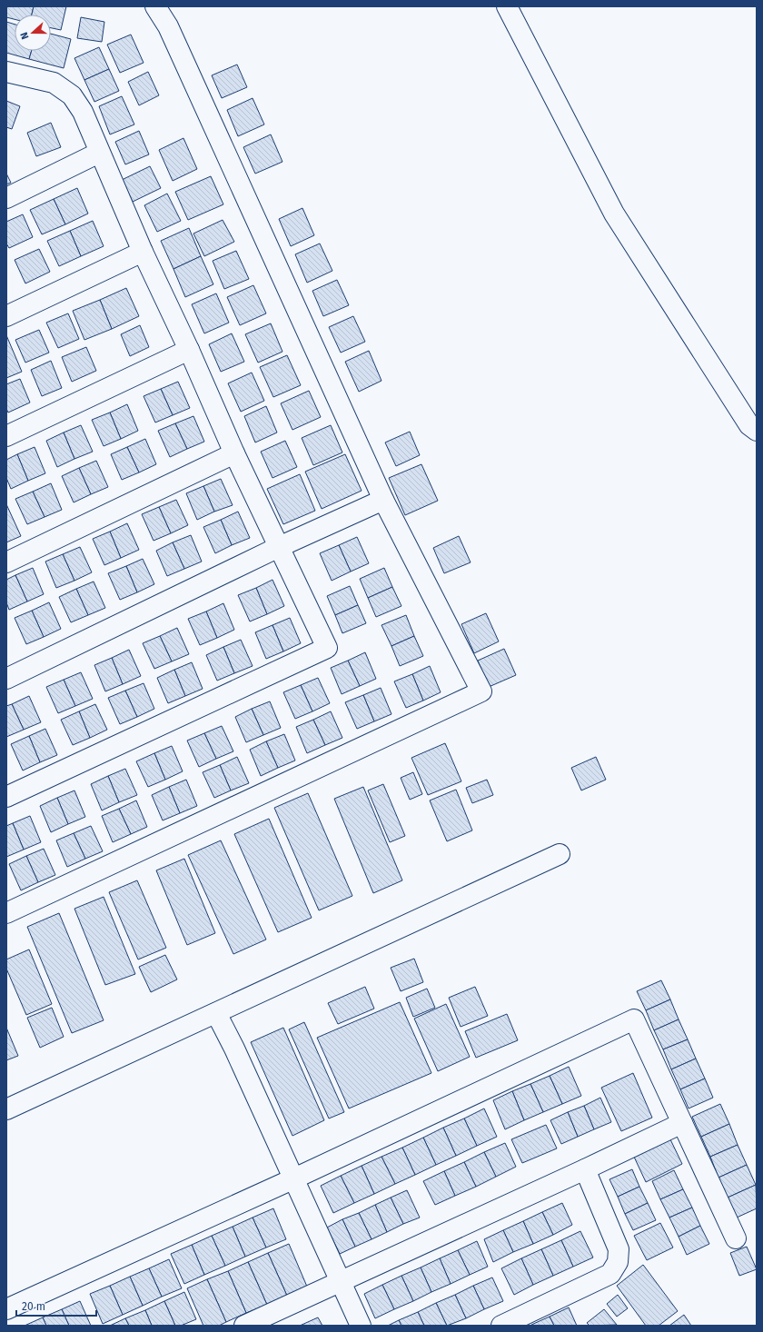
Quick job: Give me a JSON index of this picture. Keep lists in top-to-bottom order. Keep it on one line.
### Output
{"scale_bar":"20 m","north":"left"}
